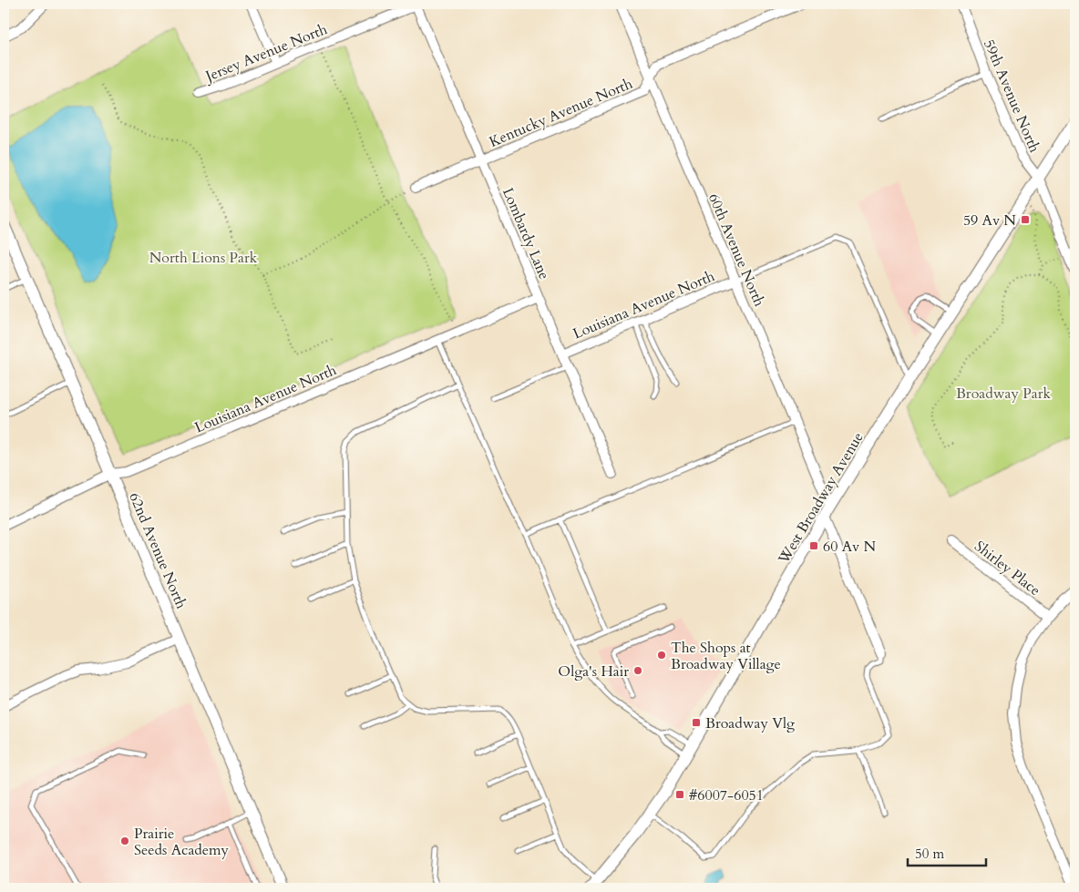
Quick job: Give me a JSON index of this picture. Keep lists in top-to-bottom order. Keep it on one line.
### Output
{"streets":{"street":["Jersey Avenue North","59th Avenue North","Kentucky Avenue North","Lombardy Lane","60th Avenue North","Louisiana Avenue North","West Broadway Avenue","62nd Avenue North","Shirley Place"]},"crossings":[["Jersey Avenue North","Lombardy Lane"],["59th Avenue North","West Broadway Avenue"],["Kentucky Avenue North","Lombardy Lane"],["Kentucky Avenue North","60th Avenue North"],["Lombardy Lane","Louisiana Avenue North"],["60th Avenue North","Louisiana Avenue North"],["60th Avenue North","West Broadway Avenue"],["Louisiana Avenue North","62nd Avenue North"]],"parks":["North Lions Park","Broadway Park"],"places":{"transit":["59 Av N","60 Av N","Broadway Vlg","#6007-6051"],"other":["The Shops at Broadway Village","Olga's Hair","Prairie Seeds Academy"]},"scale_bar":"50 m"}
